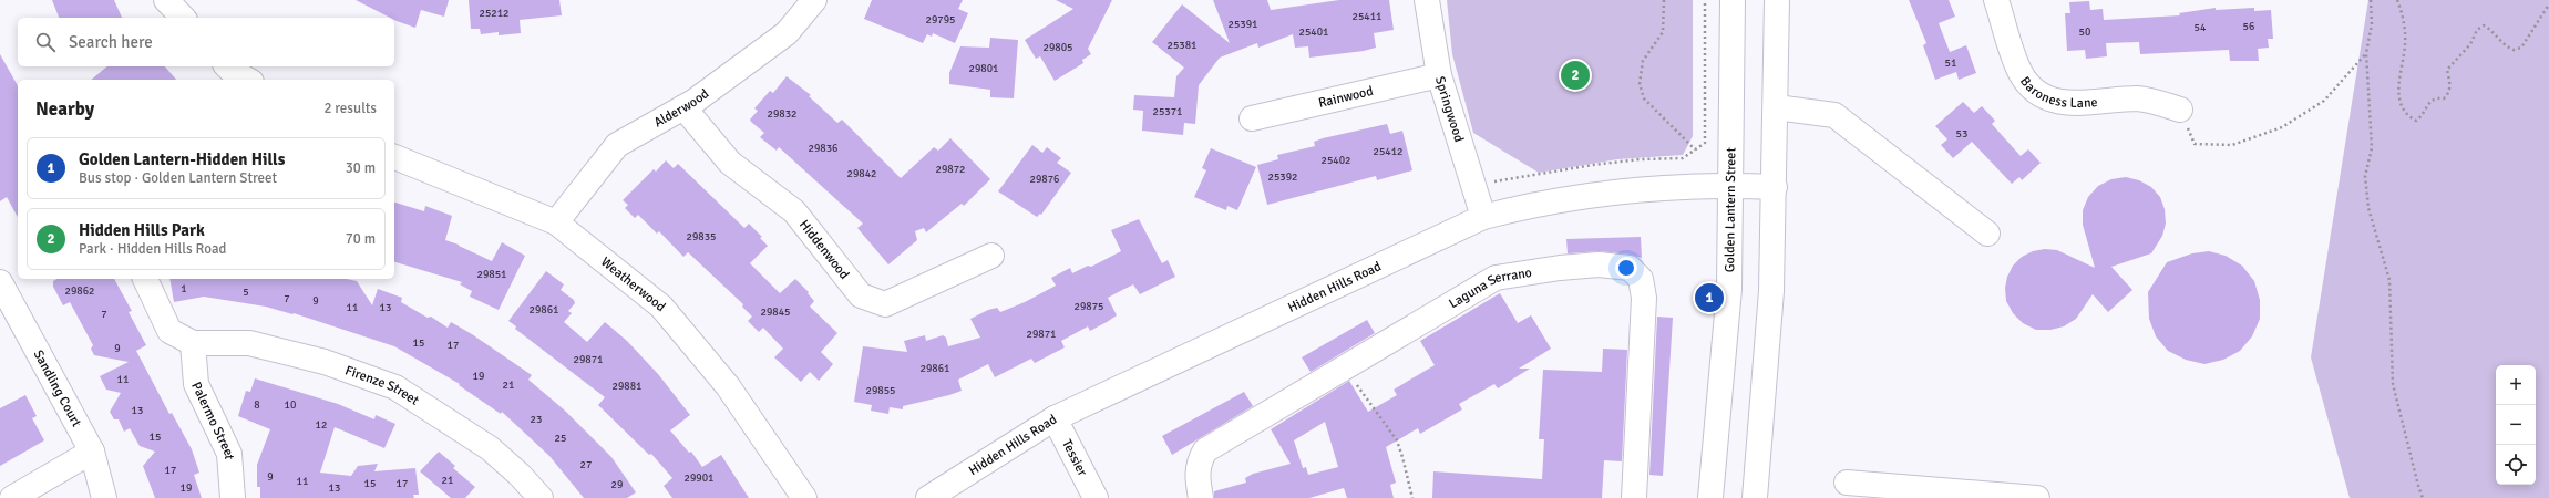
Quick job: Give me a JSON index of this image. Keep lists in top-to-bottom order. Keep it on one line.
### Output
{"streets":{"street":["Baroness Lane","Rainwood","Alderwood","Springwood","Golden Lantern Street","Hiddenwood","Weatherwood","Hidden Hills Road","Laguna Serrano","Firenze Street","Sandling Court","Palermo Street","Tessier"]},"crossings":[["Rainwood","Springwood"],["Alderwood","Hiddenwood"],["Alderwood","Weatherwood"],["Springwood","Hidden Hills Road"],["Golden Lantern Street","Hidden Hills Road"],["Hidden Hills Road","Tessier"],["Firenze Street","Palermo Street"]],"house_numbers":["25212","25411","29795","25391","56","54","25401","50","25381","29805","51","29801","25371","29832","53","29836","25412","25402","29872","29842","25392","29876","29835","29851","1","29862","5","7","9","29875","11","13","29861","29845","7","29871","15","17","9","29871","29861","19","11","21","29881","29855","8","10","13","23","12","15","25","27","17","9","29901","21","11","15","17","29","19","13"],"page":{"search":"Search here","pins":["2","1"],"heading":["Nearby","2 results"],"list":[{"mark":"1","name":"Golden Lantern-Hidden Hills","note":"Bus stop · Golden Lantern Street","value":"30 m"},{"mark":"2","name":"Hidden Hills Park","note":"Park · Hidden Hills Road","value":"70 m"}],"map_buttons":["+","−"]}}
